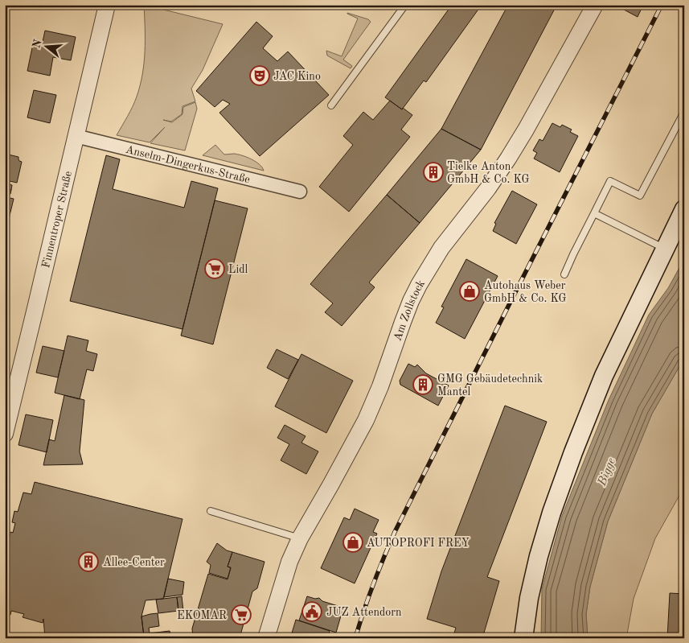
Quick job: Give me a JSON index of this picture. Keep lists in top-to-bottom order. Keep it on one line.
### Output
{"streets":{"street":["Anselm-Dingerkus-Straße","Finnentroper Straße","Am Zollstock"]},"crossings":[["Anselm-Dingerkus-Straße","Finnentroper Straße"]],"water":["Bigge"],"places":{"theatre":["JAC Kino"],"building":["Tielke Anton GmbH & Co. KG","GMG Gebäudetechnik Mantel","Allee-Center"],"supermarket":["Lidl","EKOMAR"],"shop":["Autohaus Weber GmbH & Co. KG","AUTOPROFI FREY"],"public building":["JUZ Attendorn"]},"north":"left"}
